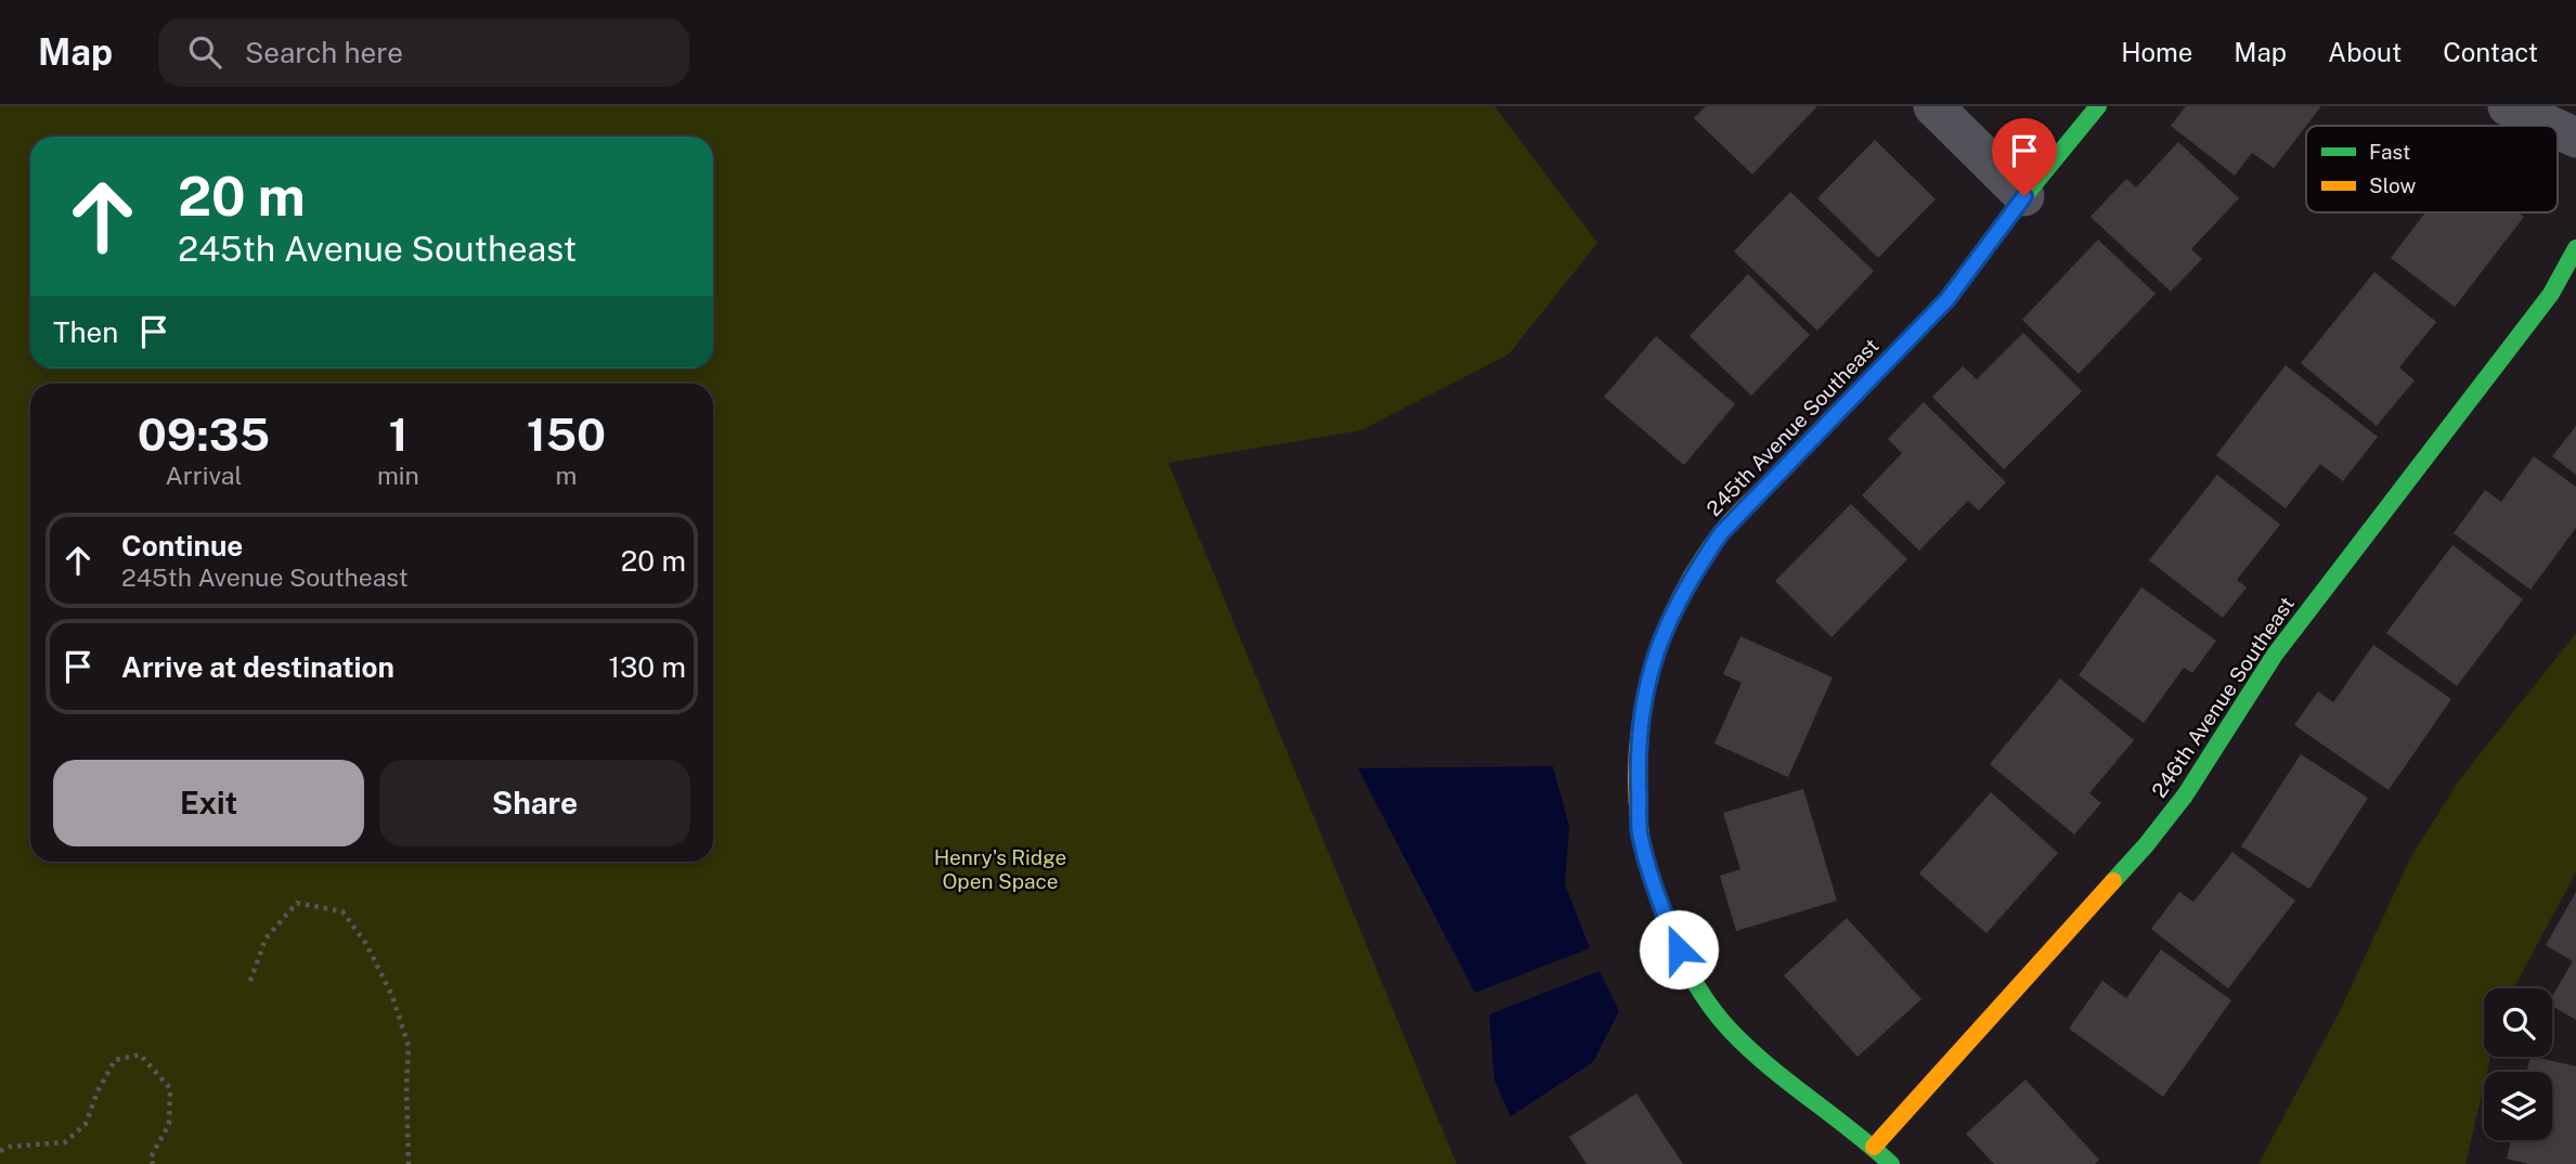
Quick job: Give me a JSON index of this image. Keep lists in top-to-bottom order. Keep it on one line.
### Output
{"streets":{"street":["245th Avenue Southeast","246th Avenue Southeast"]},"crossings":[["245th Avenue Southeast","246th Avenue Southeast"]],"parks":["Henry's Ridge Open Space"],"legend":["Fast","Slow"],"page":{"header":"Map","search":"Search here","nav":["Home","Map","About","Contact"],"turn":["20 m","245th Avenue Southeast"],"then":"Then","eta":["09:35","Arrival","1","min","150","m"],"list":[{"name":"Continue","note":"245th Avenue Southeast","value":"20 m"},{"name":"Arrive at destination","value":"130 m"}],"buttons":["Exit","Share"]}}
